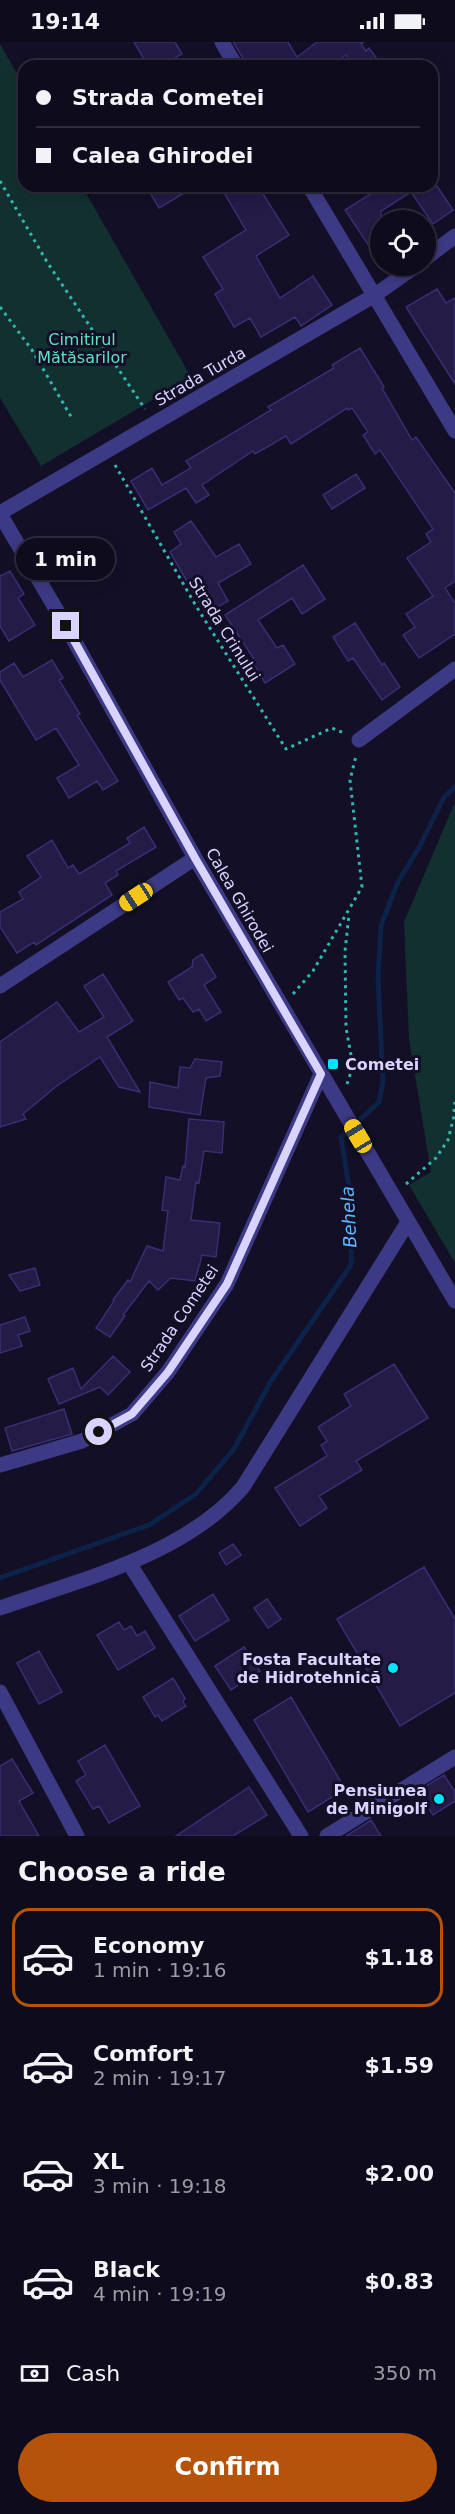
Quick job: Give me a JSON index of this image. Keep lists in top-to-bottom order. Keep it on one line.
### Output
{"streets":{"street":["Strada Turda","Calea Ghirodei","Strada Cometei"],"path":["Strada Crinului"]},"crossings":[["Strada Turda","Strada Crinului"],["Strada Turda","Calea Ghirodei"],["Calea Ghirodei","Strada Cometei"]],"water":["Behela"],"parks":["Cimitirul Mătăsarilor"],"places":{"transit":["Cometei"],"other":["Fosta Facultate de Hidrotehnică","Pensiunea de Minigolf"]},"page":{"status":"19:14","banner":["Strada Cometei","Calea Ghirodei"],"bubble":"1 min","heading":"Choose a ride","list":[{"name":"Economy","note":"1 min · 19:16","value":"$1.18"},{"name":"Comfort","note":"2 min · 19:17","value":"$1.59"},{"name":"XL","note":"3 min · 19:18","value":"$2.00"},{"name":"Black","note":"4 min · 19:19","value":"$0.83"}],"pay":["Cash","350 m"],"buttons":"Confirm"}}
